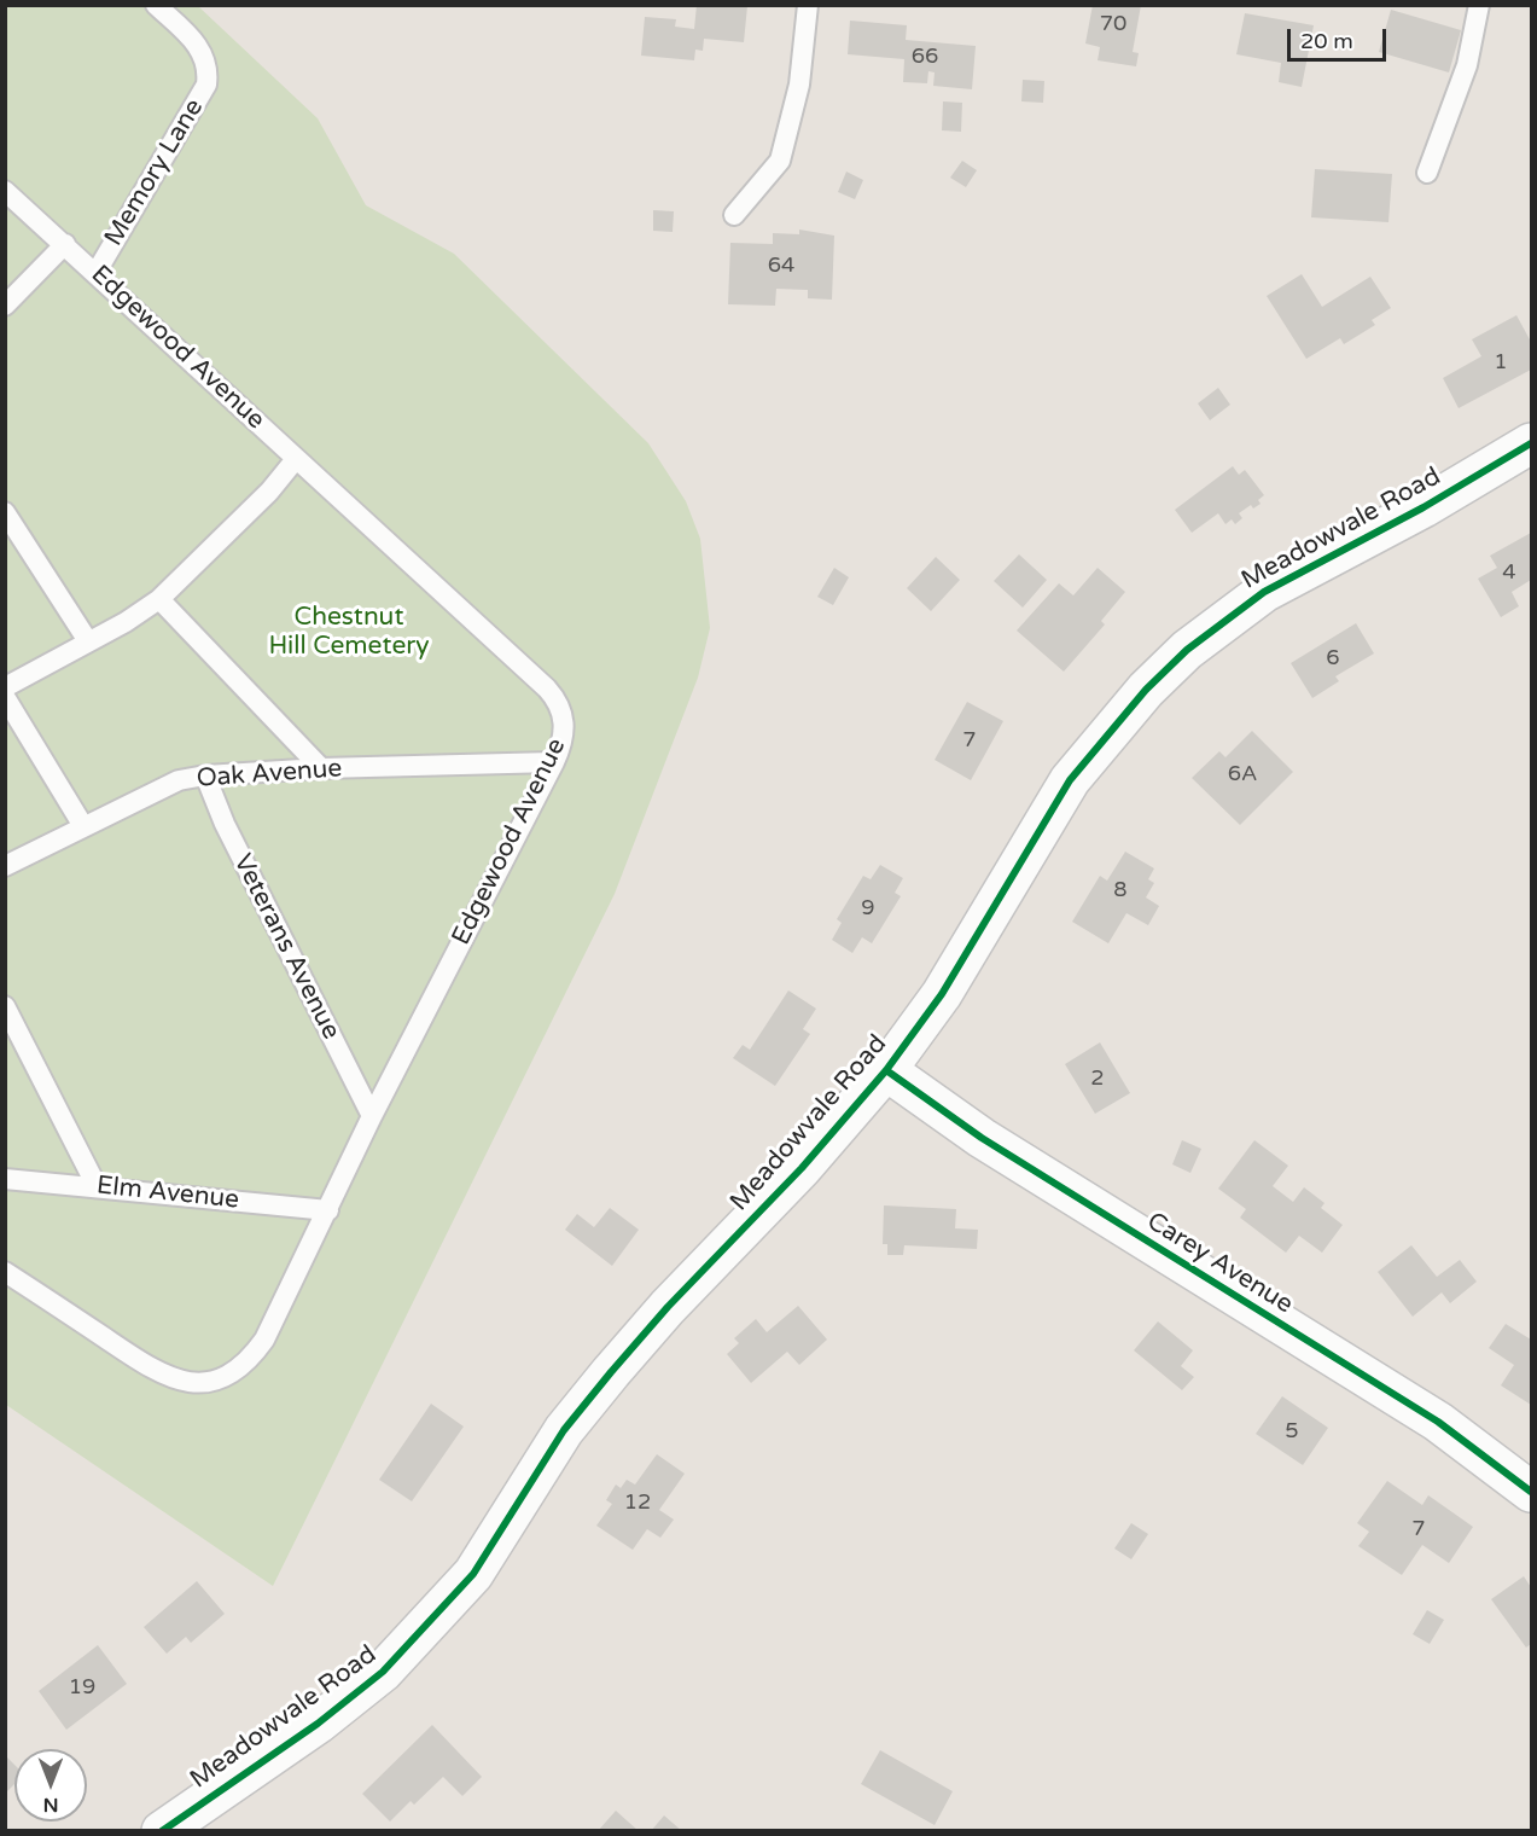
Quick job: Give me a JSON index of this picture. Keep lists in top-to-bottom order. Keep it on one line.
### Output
{"streets":{"street":["Meadowvale Road","Carey Avenue"],"lane":["Memory Lane","Edgewood Avenue","Oak Avenue","Veterans Avenue","Elm Avenue"]},"crossings":[["Memory Lane","Edgewood Avenue"],["Edgewood Avenue","Oak Avenue"],["Edgewood Avenue","Veterans Avenue"],["Edgewood Avenue","Elm Avenue"],["Meadowvale Road","Carey Avenue"],["Oak Avenue","Veterans Avenue"]],"parks":["Chestnut Hill Cemetery"],"house_numbers":["70","66","64","1","4","6","7","6A","8","9","2","5","12","7","19"],"scale_bar":"20 m","north":"bottom"}
